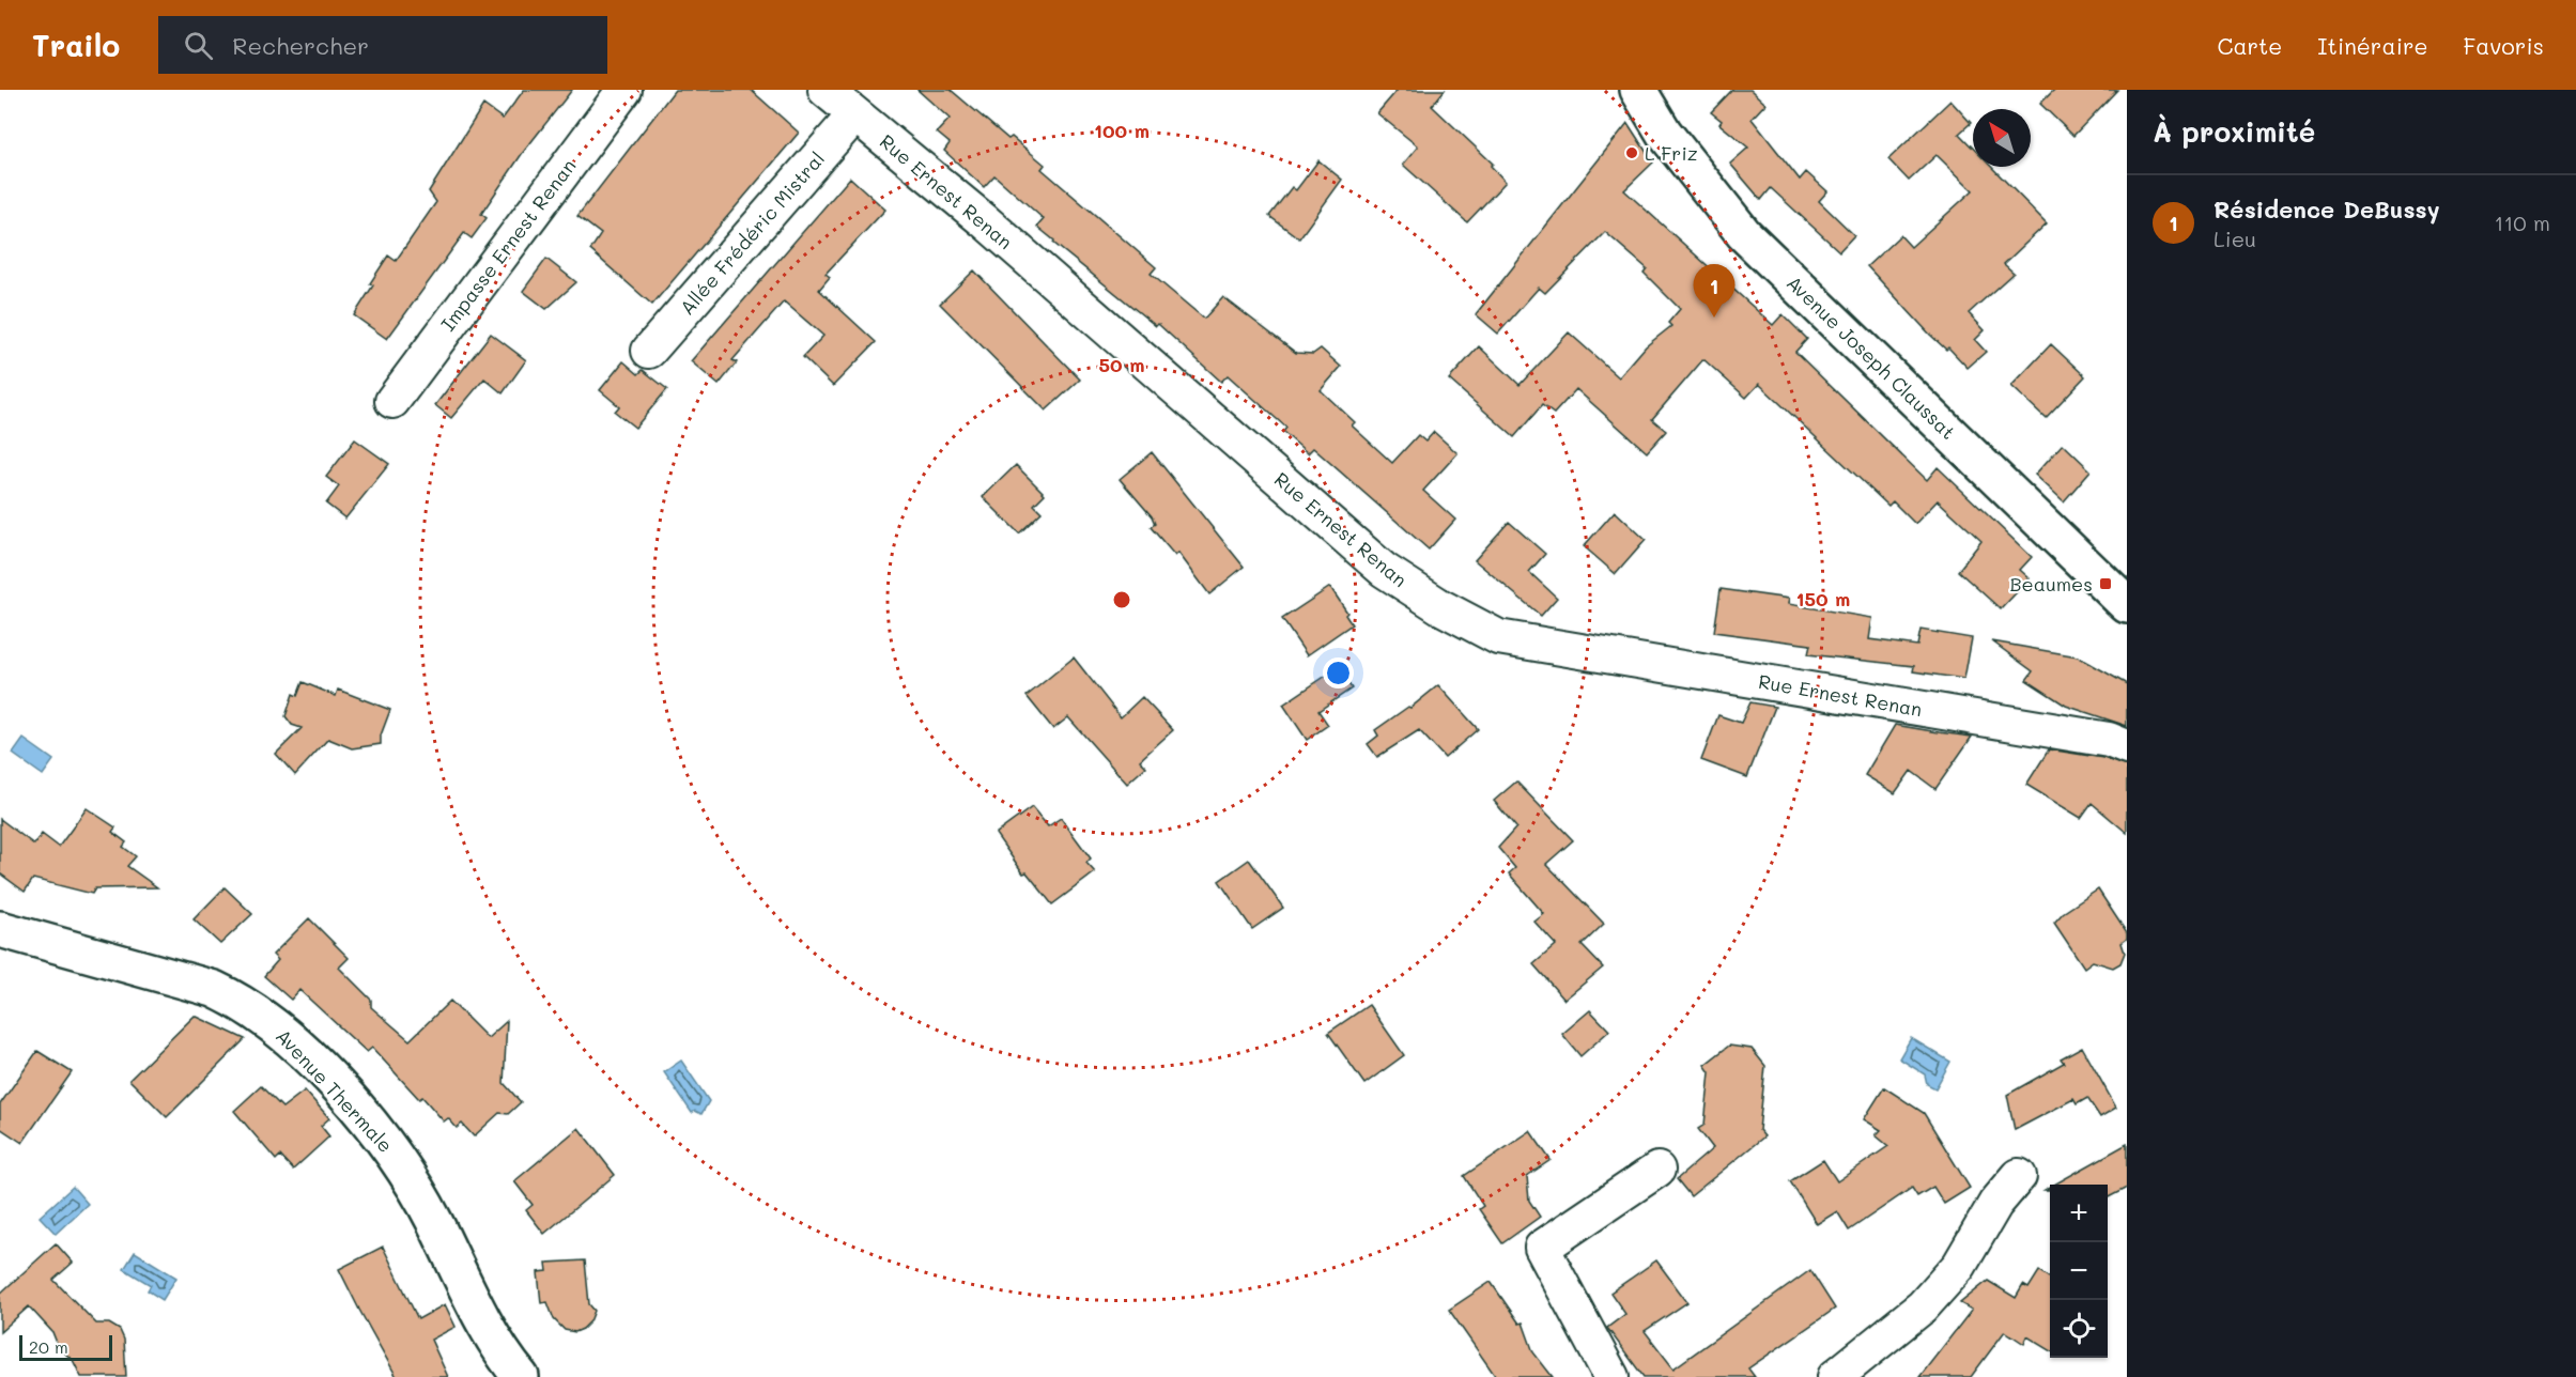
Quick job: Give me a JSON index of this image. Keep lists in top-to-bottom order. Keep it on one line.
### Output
{"streets":{"main road":["Avenue Joseph Claussat","Avenue Thermale"],"street":["Rue Ernest Renan","Allée Frédéric Mistral","Impasse Ernest Renan"]},"crossings":[["Rue Ernest Renan","Allée Frédéric Mistral"]],"places":{"other":["L Friz"],"transit":["Beaumes"]},"scale_bar":"20 m","north":"top left","page":{"header":"Trailo","search":"Rechercher","nav":["Carte","Itinéraire","Favoris"],"heading":"À proximité","list":[{"mark":"1","name":"Résidence DeBussy","note":"Lieu","value":"110 m"}],"pins":"1","map_buttons":["+","−"],"scale":"20 m"},"rings":["100 m","50 m","150 m"]}
